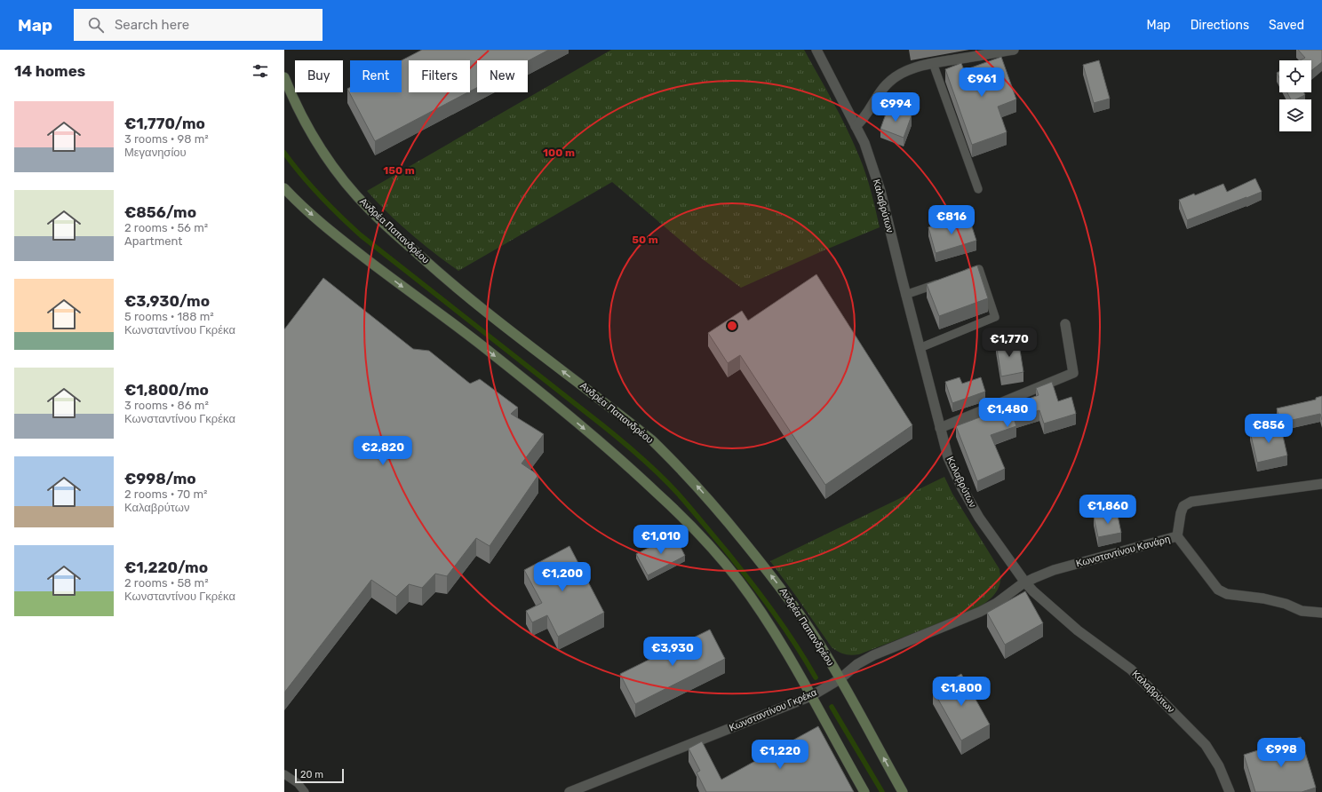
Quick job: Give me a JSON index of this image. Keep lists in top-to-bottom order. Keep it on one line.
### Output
{"streets":{"main road":["Ανδρέα Παπανδρέου"],"street":["Καλαβρύτων","Κωνσταντίνου Κανάρη","Κωνσταντίνου Γκρέκα"]},"crossings":[["Καλαβρύτων","Κωνσταντίνου Κανάρη"],["Καλαβρύτων","Κωνσταντίνου Γκρέκα"],["Ανδρέα Παπανδρέου","Κωνσταντίνου Γκρέκα"],["Κωνσταντίνου Κανάρη","Κωνσταντίνου Γκρέκα"]],"scale_bar":"20 m","page":{"header":"Map","search":"Search here","nav":["Map","Directions","Saved"],"heading":"14 homes","chip":["Buy","Rent","Filters","New"],"price":["€961","€994","€816","€1,770","€1,480","€856","€2,820","€1,860","€1,010","€1,200","€3,930","€1,800","€998","€1,220"],"list":[{"name":"€1,770/mo","note":"3 rooms · 98 m² · Μεγανησίου"},{"name":"€856/mo","note":"2 rooms · 56 m² · Apartment"},{"name":"€3,930/mo","note":"5 rooms · 188 m² · Κωνσταντίνου Γκρέκα"},{"name":"€1,800/mo","note":"3 rooms · 86 m² · Κωνσταντίνου Γκρέκα"},{"name":"€998/mo","note":"2 rooms · 70 m² · Καλαβρύτων"},{"name":"€1,220/mo","note":"2 rooms · 58 m² · Κωνσταντίνου Γκρέκα"}],"scale":"20 m"},"rings":["100 m","150 m","50 m"]}
